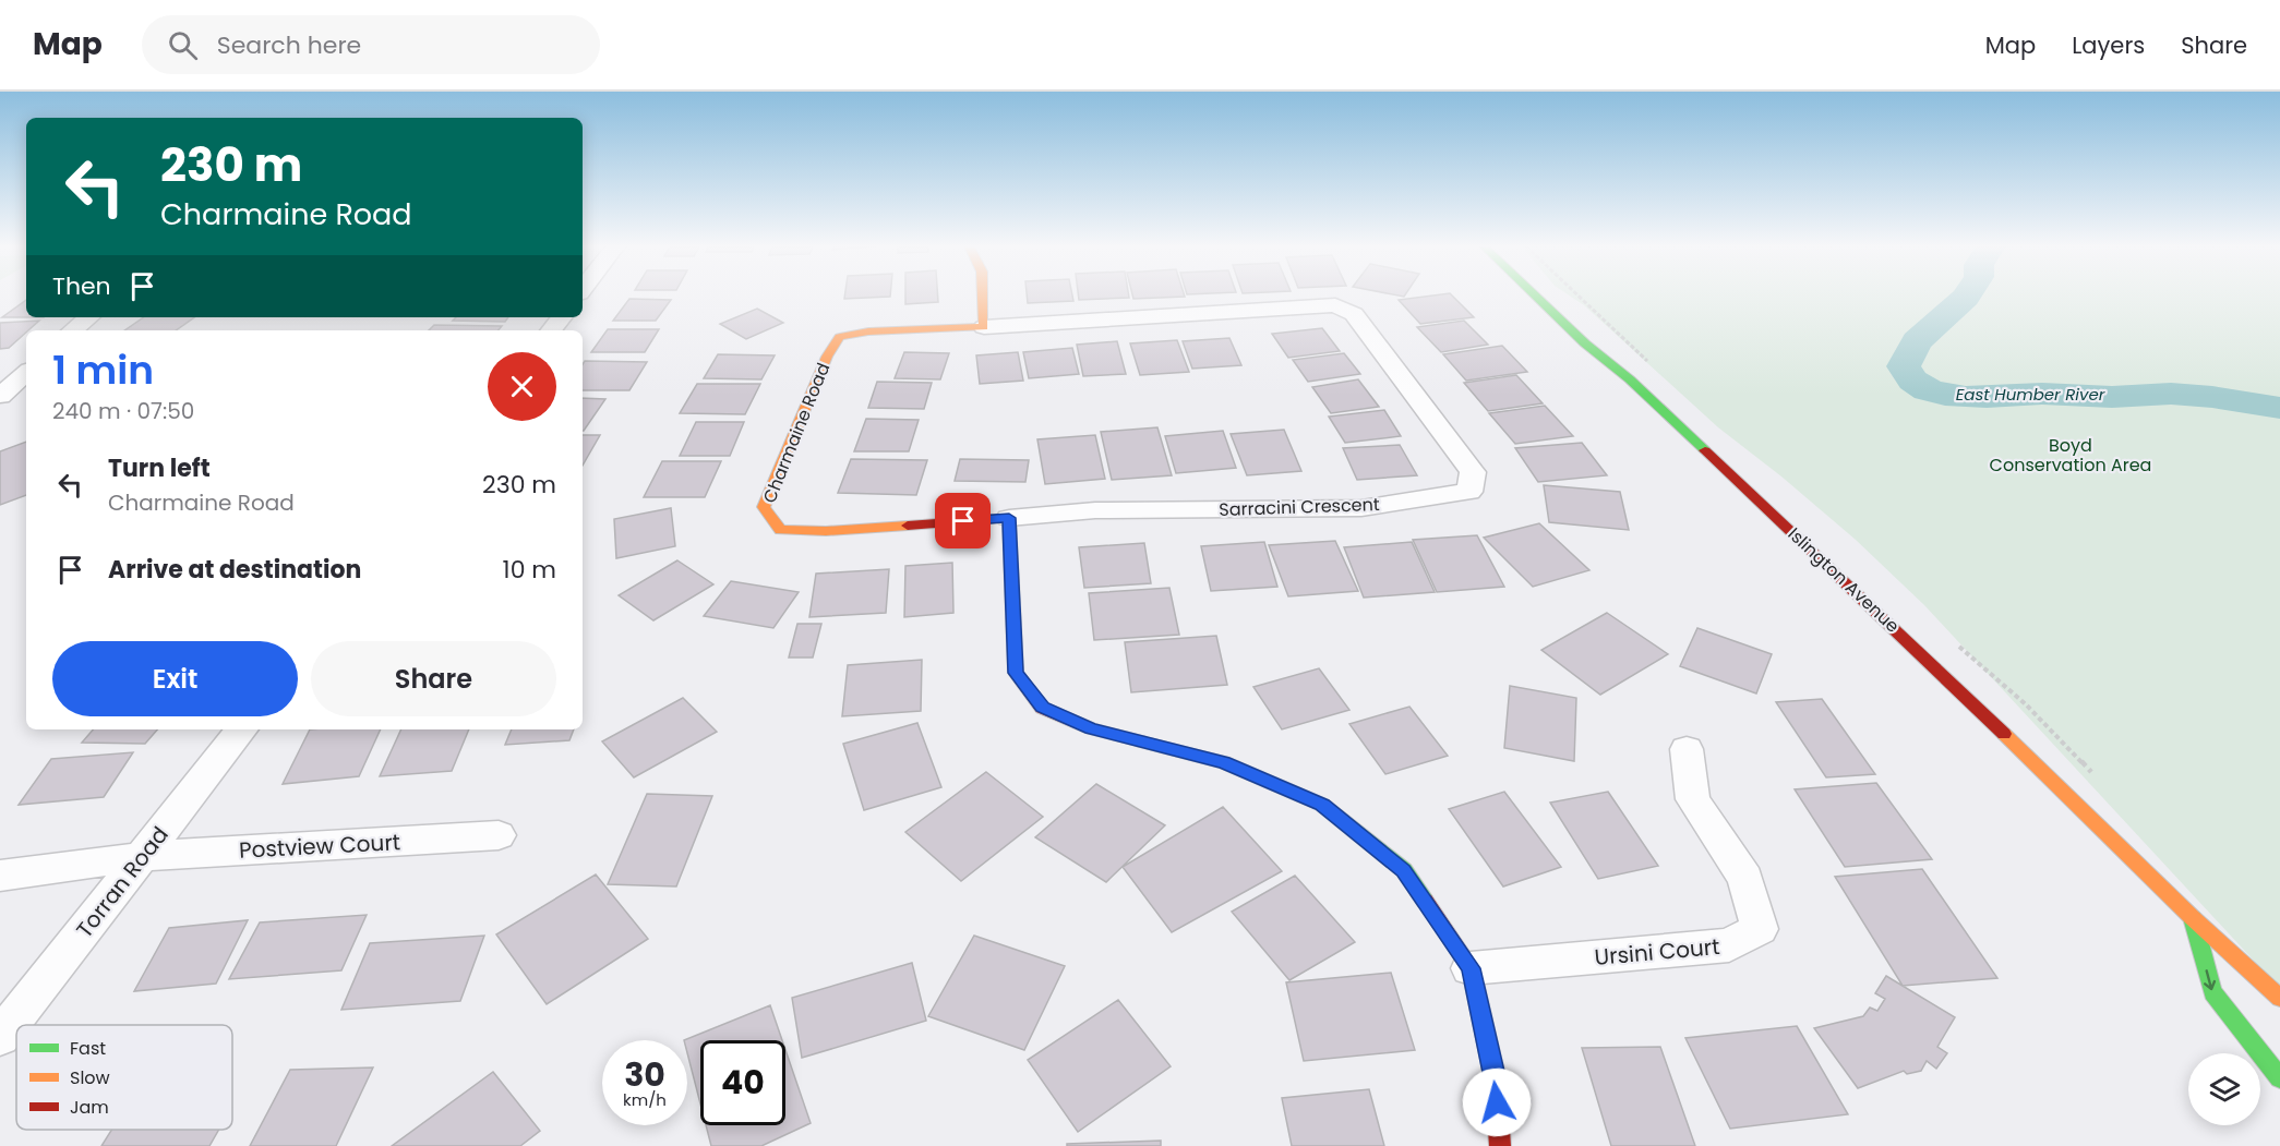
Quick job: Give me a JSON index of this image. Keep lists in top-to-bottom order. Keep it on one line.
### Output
{"streets":{"street":["Charmaine Road","Sarracini Crescent","Islington Avenue","Postview Court","Torran Road","Ursini Court"]},"crossings":[["Charmaine Road","Sarracini Crescent"],["Postview Court","Torran Road"]],"water":["East Humber River"],"parks":["Boyd Conservation Area"],"legend":["Fast","Slow","Jam"],"page":{"header":"Map","search":"Search here","nav":["Map","Layers","Share"],"turn":["230 m","Charmaine Road"],"then":"Then","heading":["1 min","240 m · 07:50"],"list":[{"name":"Turn left","note":"Charmaine Road","value":"230 m"},{"name":"Arrive at destination","value":"10 m"}],"buttons":["Exit","Share"],"speed":"30 km/h","limit":"40"}}
